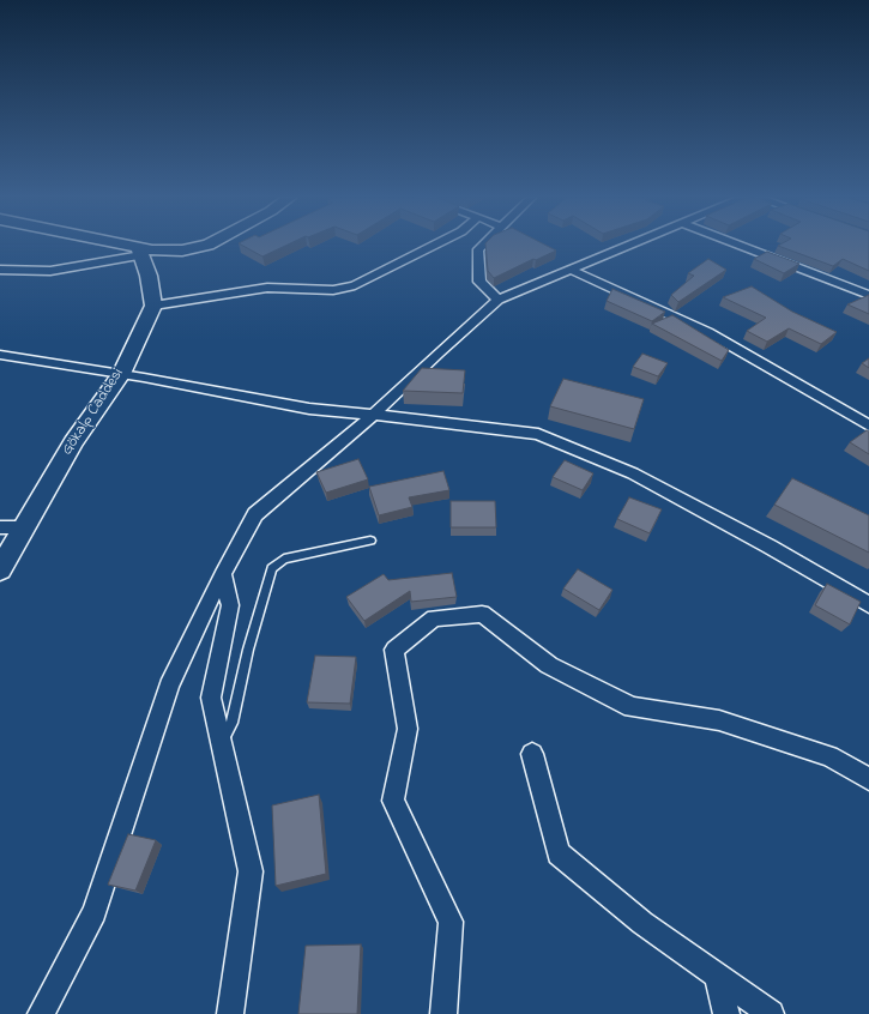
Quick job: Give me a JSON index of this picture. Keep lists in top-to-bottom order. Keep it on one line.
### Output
{"streets":{"street":["Gökalp Caddesi"]}}
